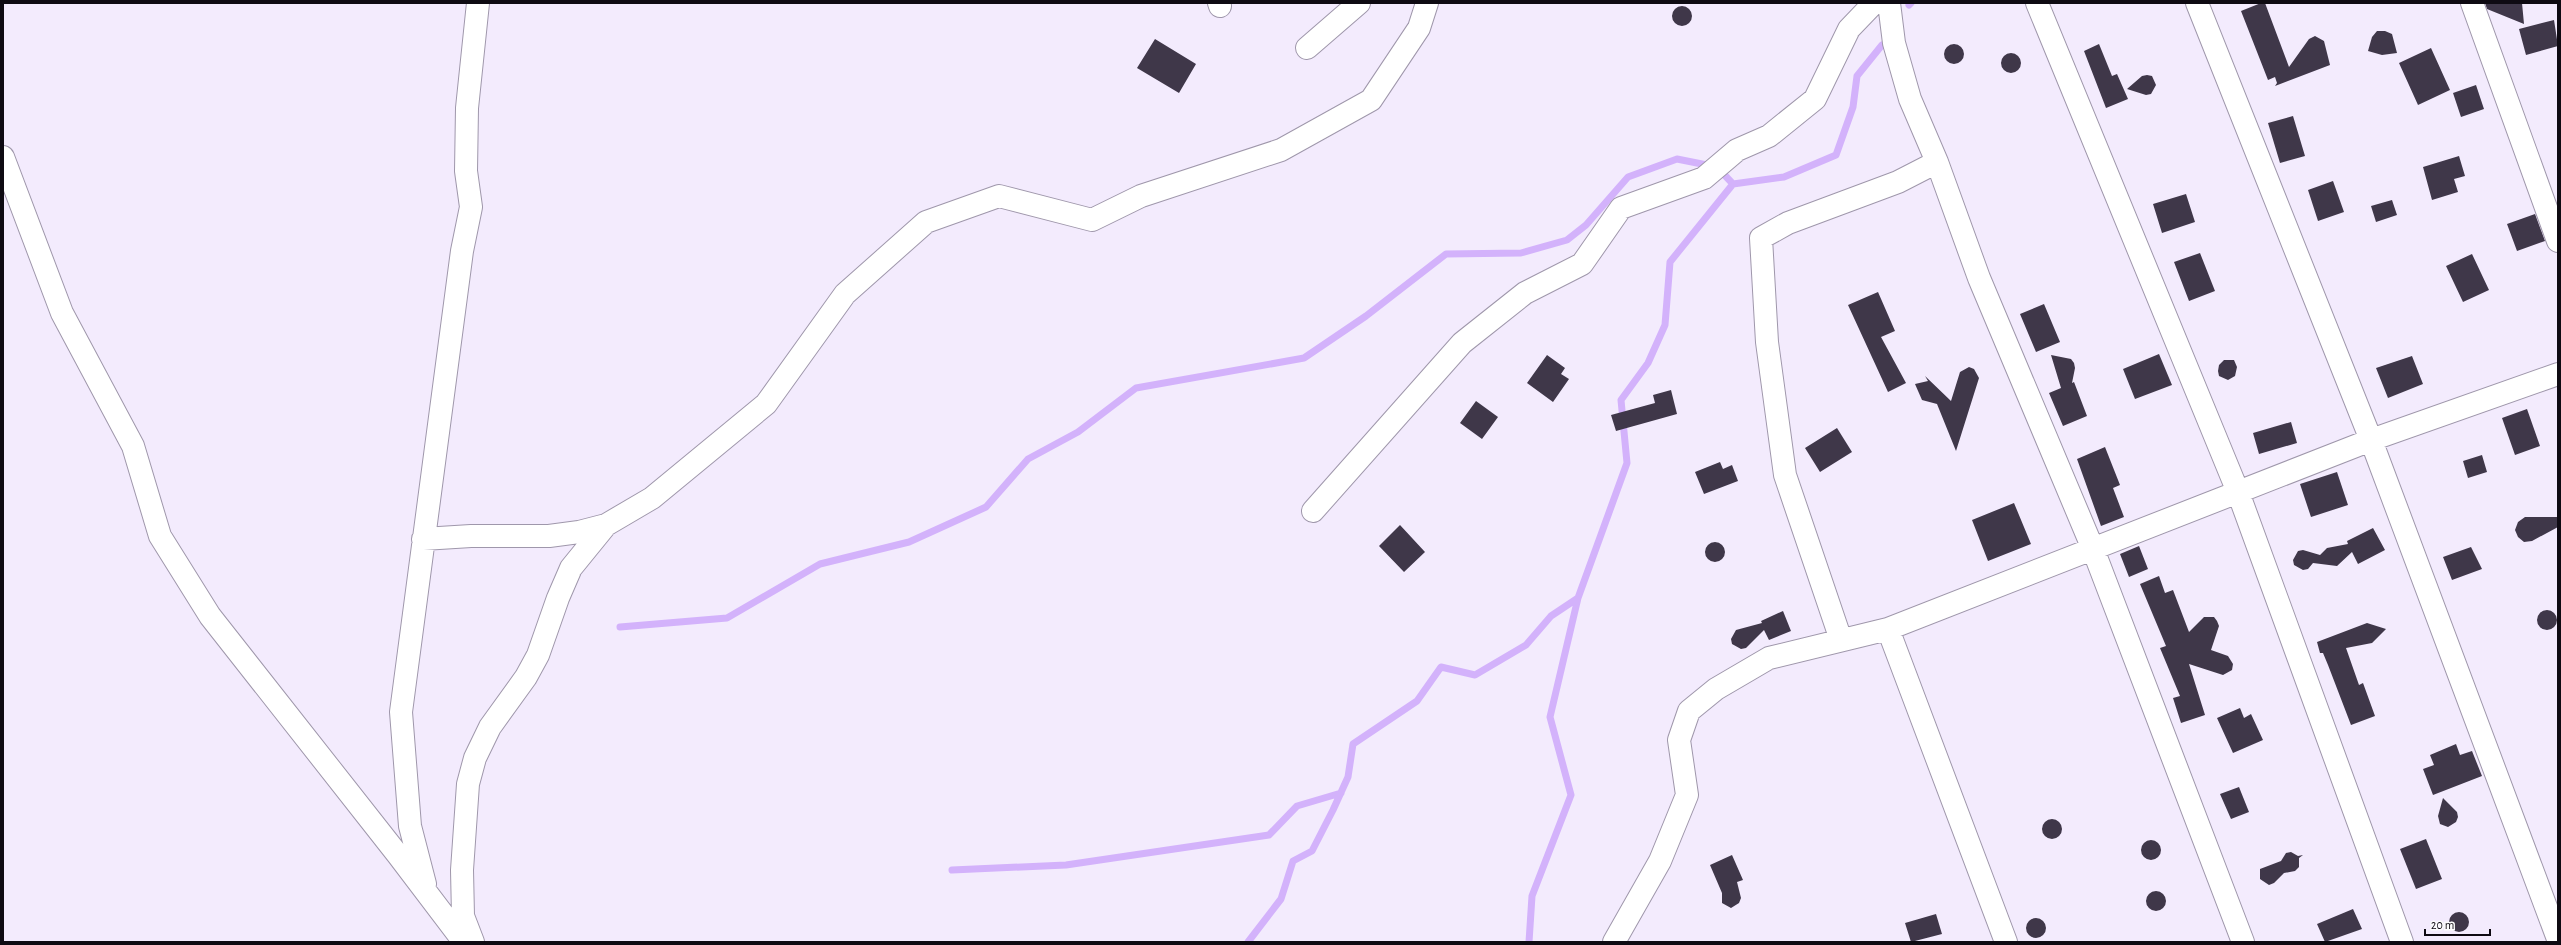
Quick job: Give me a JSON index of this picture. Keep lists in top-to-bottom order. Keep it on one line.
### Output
{"scale_bar":"20 m"}
